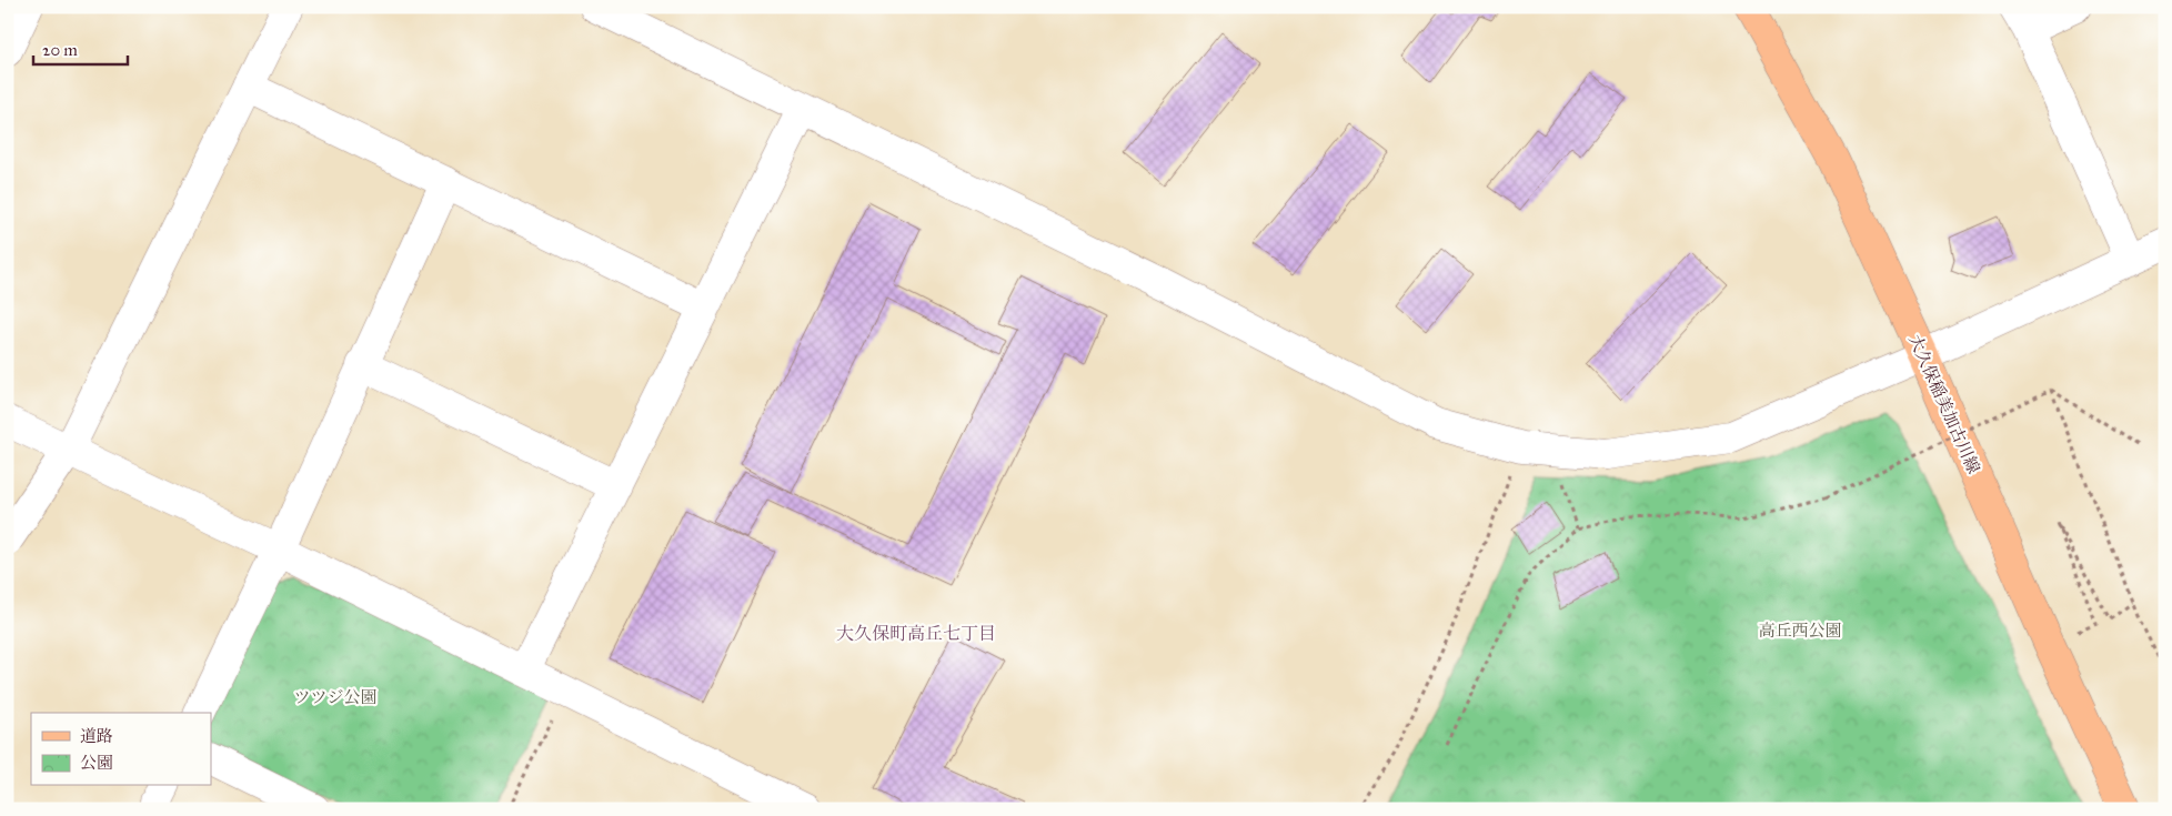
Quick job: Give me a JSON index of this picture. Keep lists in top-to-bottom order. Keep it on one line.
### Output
{"streets":{"main road":["大久保稲美加古川線"]},"districts":["大久保町高丘七丁目"],"parks":["高丘西公園","ツツジ公園"],"legend":["道路","公園"],"scale_bar":"20 m"}
